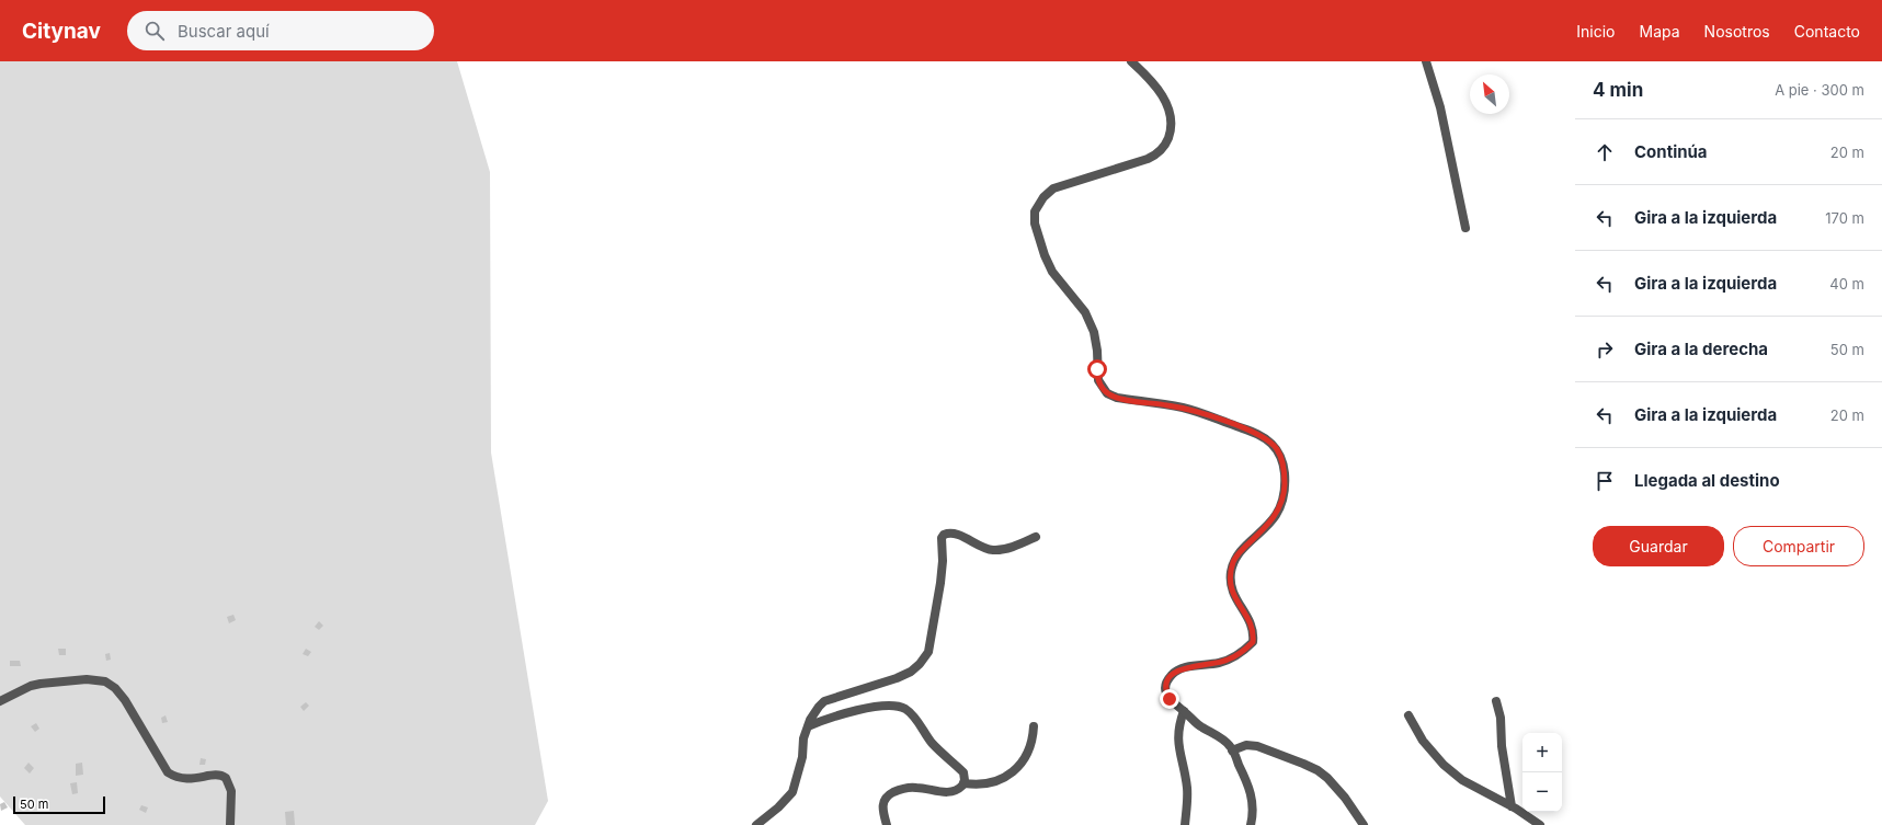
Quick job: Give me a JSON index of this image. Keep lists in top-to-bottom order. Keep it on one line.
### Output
{"scale_bar":"50 m","north":"top left","page":{"header":"Citynav","search":"Buscar aquí","nav":["Inicio","Mapa","Nosotros","Contacto"],"heading":["4 min","A pie · 300 m"],"list":[["Continúa","20 m"],["Gira a la izquierda","170 m"],["Gira a la izquierda","40 m"],["Gira a la derecha","50 m"],["Gira a la izquierda","20 m"],"Llegada al destino"],"buttons":["Guardar","Compartir"],"map_buttons":["+","−"],"scale":"50 m"}}
